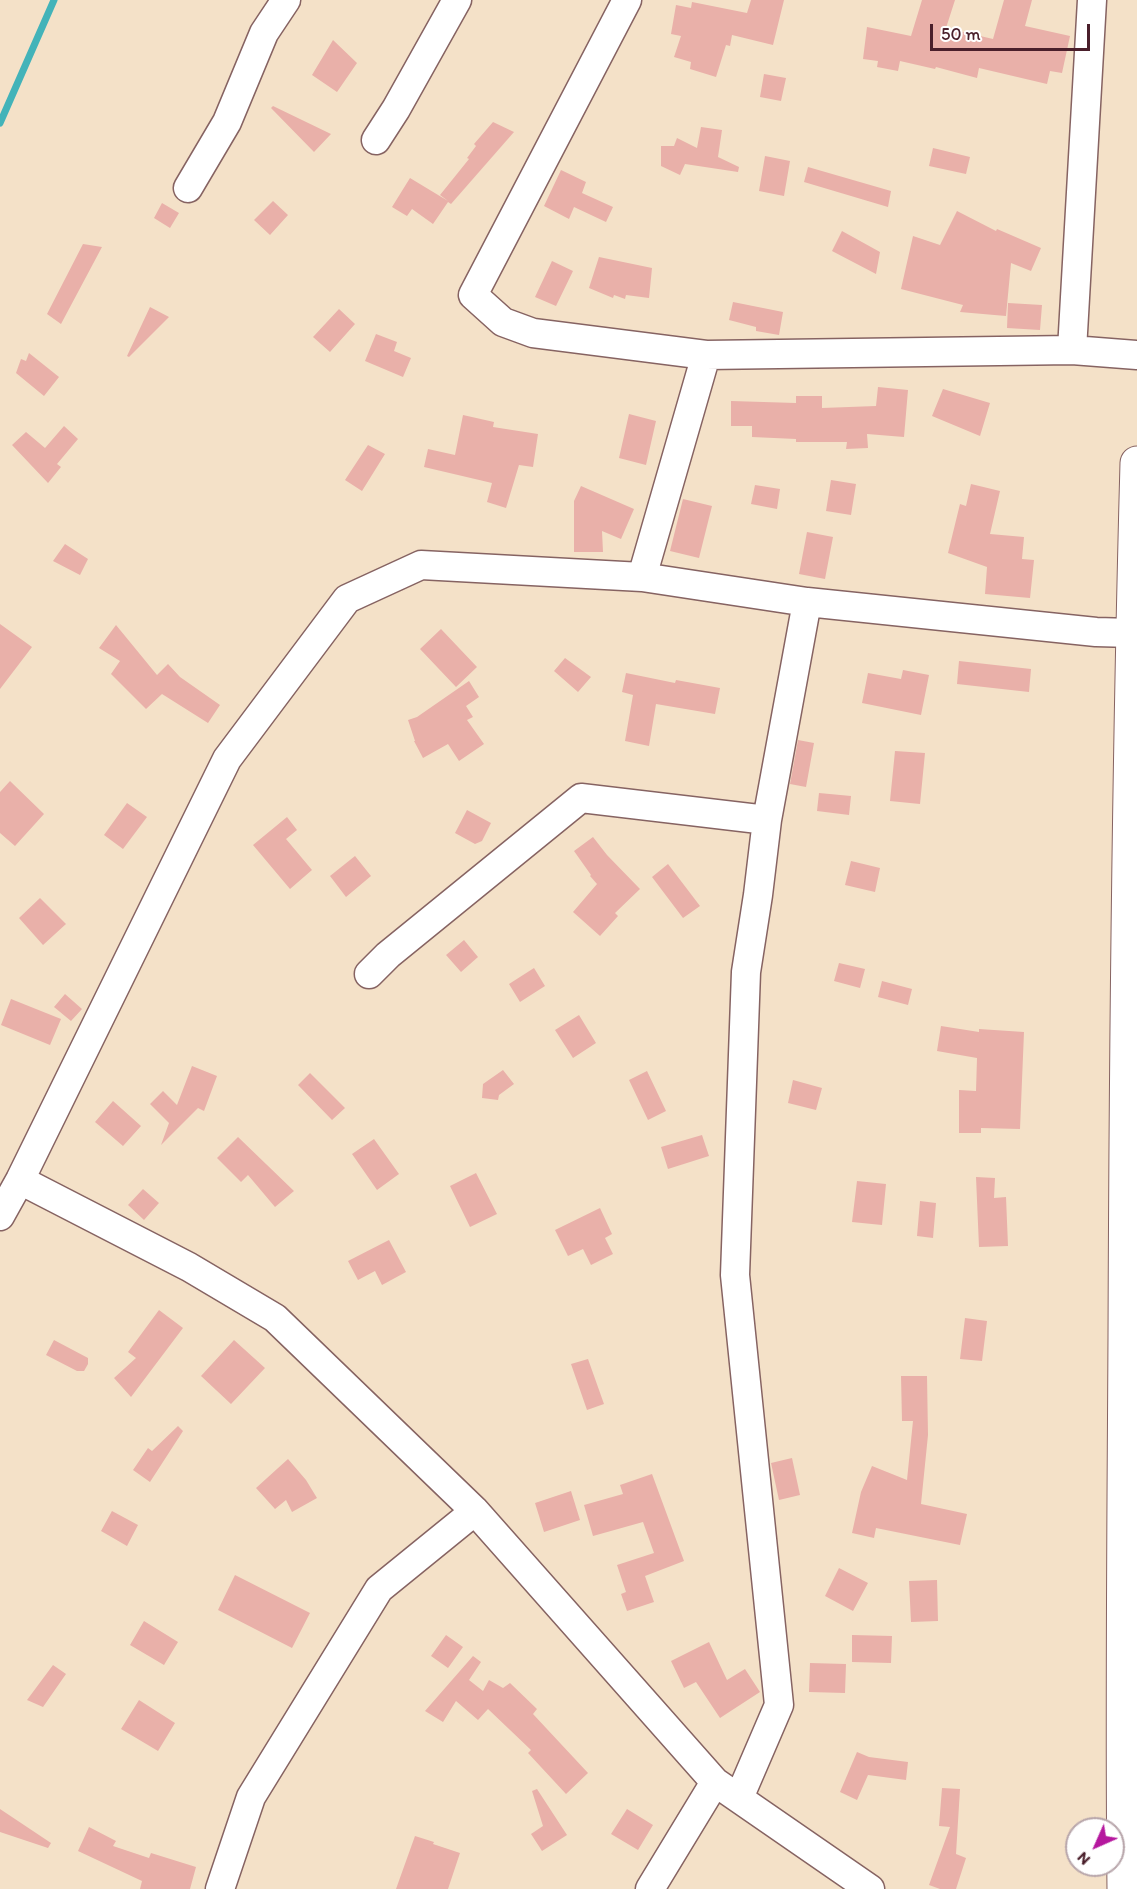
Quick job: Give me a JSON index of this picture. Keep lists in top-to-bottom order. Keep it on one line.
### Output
{"scale_bar":"50 m","north":"bottom left"}
